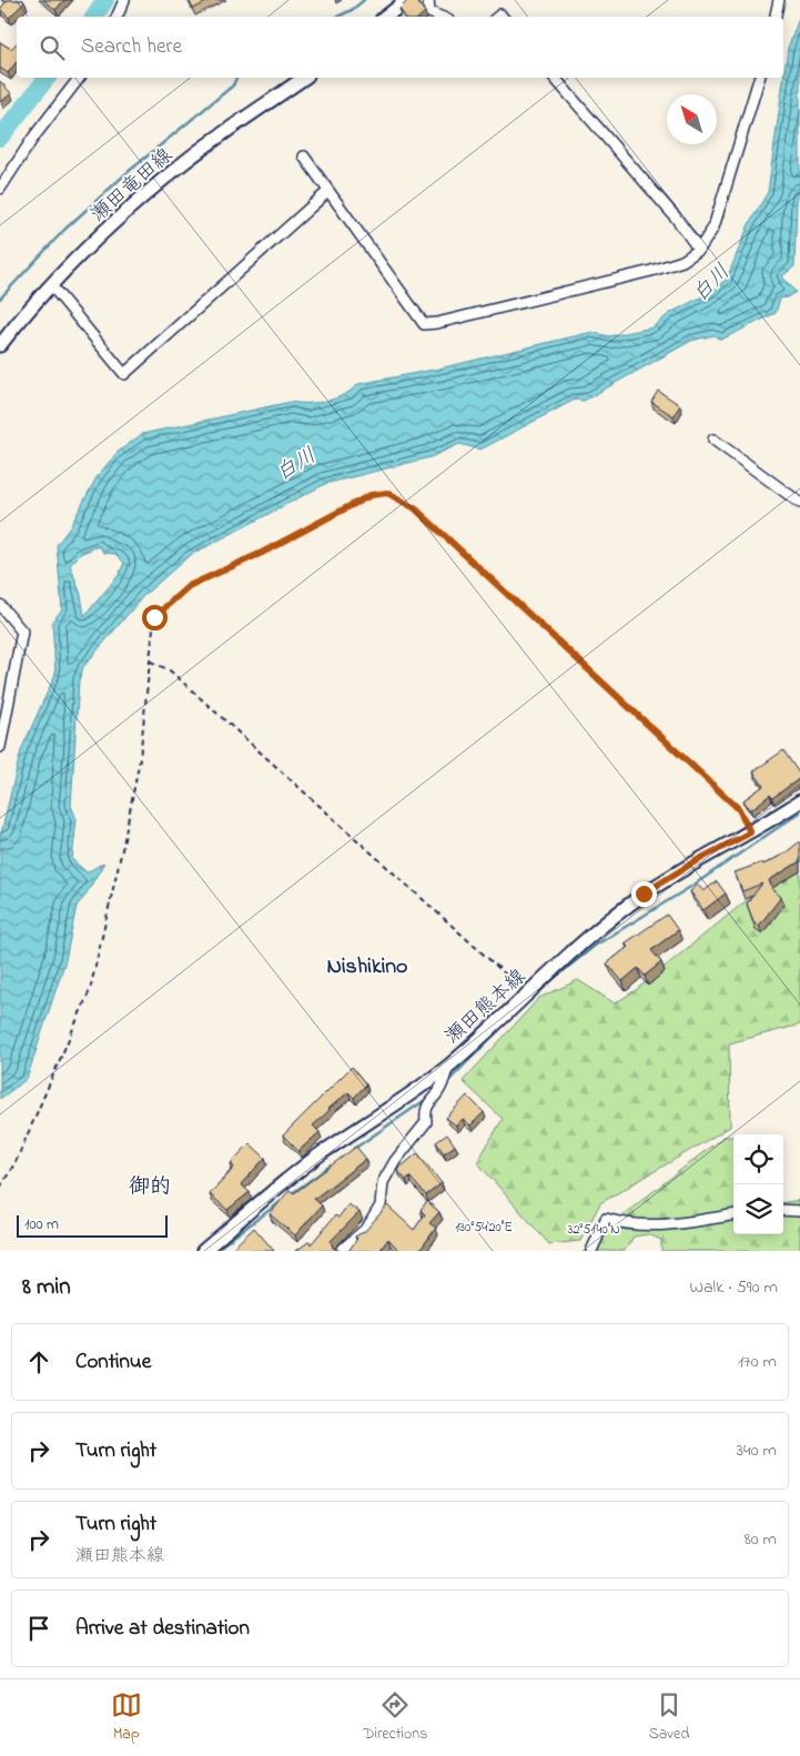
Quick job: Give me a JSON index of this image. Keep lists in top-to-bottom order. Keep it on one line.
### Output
{"streets":{"main road":["瀬田竜田線","瀬田熊本線"]},"districts":["Nishikino","御的"],"water":["白川"],"scale_bar":"100 m","north":"top left","page":{"search":"Search here","scale":"100 m","heading":["8 min","Walk · 590 m"],"list":[["Continue","170 m"],["Turn right","340 m"],["Turn right","瀬田熊本線","80 m"],"Arrive at destination"],"nav":["Map","Directions","Saved"]},"coordinates":["130°54'20\"E","32°51'40\"N"]}
